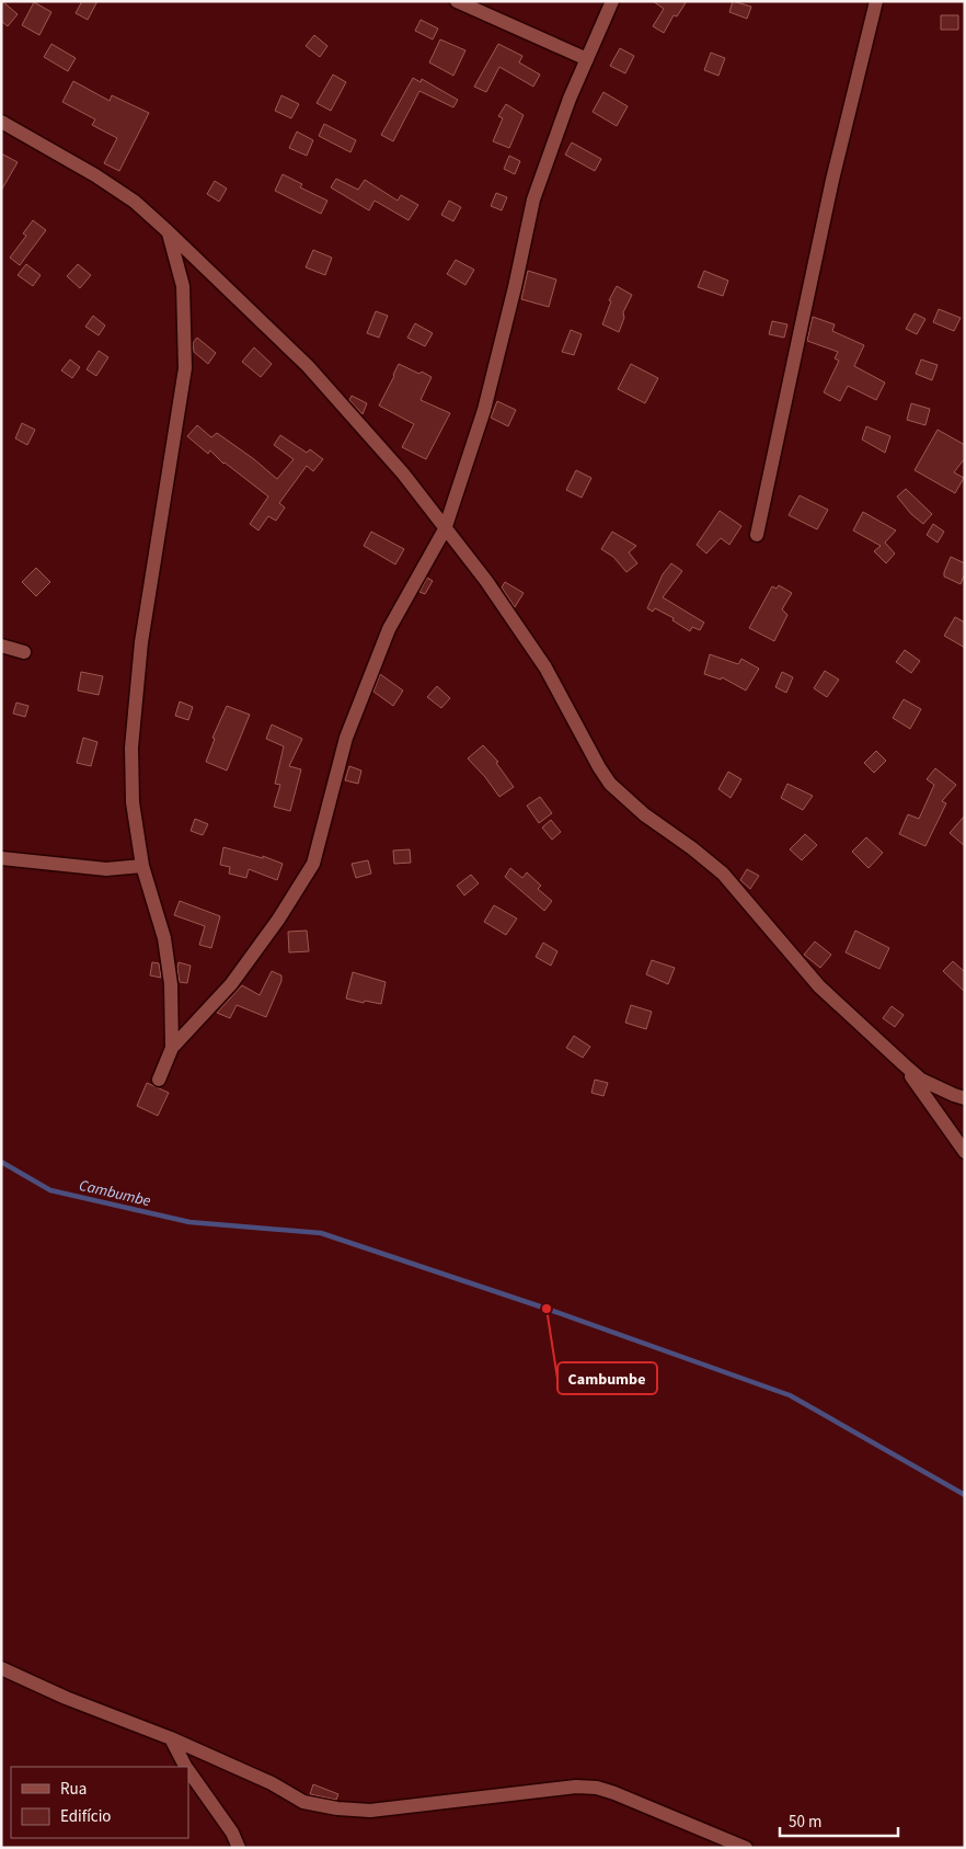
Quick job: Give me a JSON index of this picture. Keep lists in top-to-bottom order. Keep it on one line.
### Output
{"water":["Cambumbe"],"places":["Cambumbe"],"legend":["Rua","Edifício"],"scale_bar":"50 m"}
